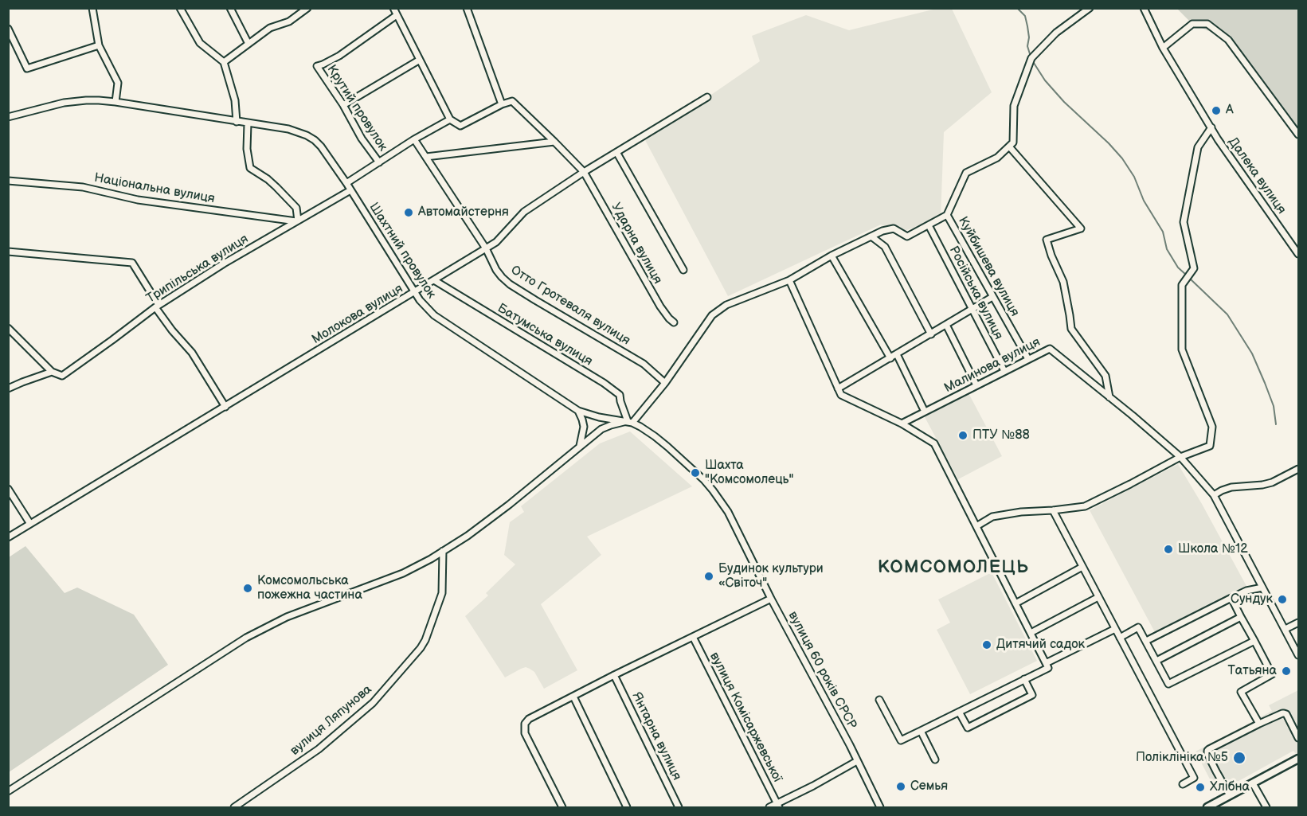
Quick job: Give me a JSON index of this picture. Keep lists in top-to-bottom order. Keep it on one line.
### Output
{"streets":{"street":["Крутий провулок","Далека вулиця","Національна вулиця","Ударна вулиця","Шахтний провулок","Куйбишева вулиця","Трипільська вулиця","Російська вулиця","Отто Гротеваля вулиця","Молокова вулиця","Батумська вулиця","Малинова вулиця","вулиця 60 років СРСР","вулиця Комісаржевської","вулиця Ляпунова","Янтарна вулиця"]},"crossings":[["Національна вулиця","Трипільська вулиця"],["Ударна вулиця","Молокова вулиця"],["Шахтний провулок","Куйбишева вулиця"],["Шахтний провулок","Трипільська вулиця"],["Шахтний провулок","Молокова вулиця"],["Шахтний провулок","Батумська вулиця"],["Шахтний провулок","вулиця 60 років СРСР"],["Куйбишева вулиця","Російська вулиця"],["Куйбишева вулиця","Отто Гротеваля вулиця"],["Куйбишева вулиця","Батумська вулиця"],["Куйбишева вулиця","Малинова вулиця"],["Куйбишева вулиця","вулиця 60 років СРСР"],["Російська вулиця","Малинова вулиця"],["Отто Гротеваля вулиця","Молокова вулиця"],["Молокова вулиця","Батумська вулиця"],["Батумська вулиця","вулиця 60 років СРСР"]],"districts":["КОМСОМОЛЕЦЬ"],"places":["А","Автомайстерня","ПТУ №88","Шахта \"Комсомолець\"","Школа №12","Будинок культури «Світоч\"","Комсомольська пожежна частина","Сундук","Дитячий садок","Татьяна","Поліклініка №5","Семья","Хлібна"]}
